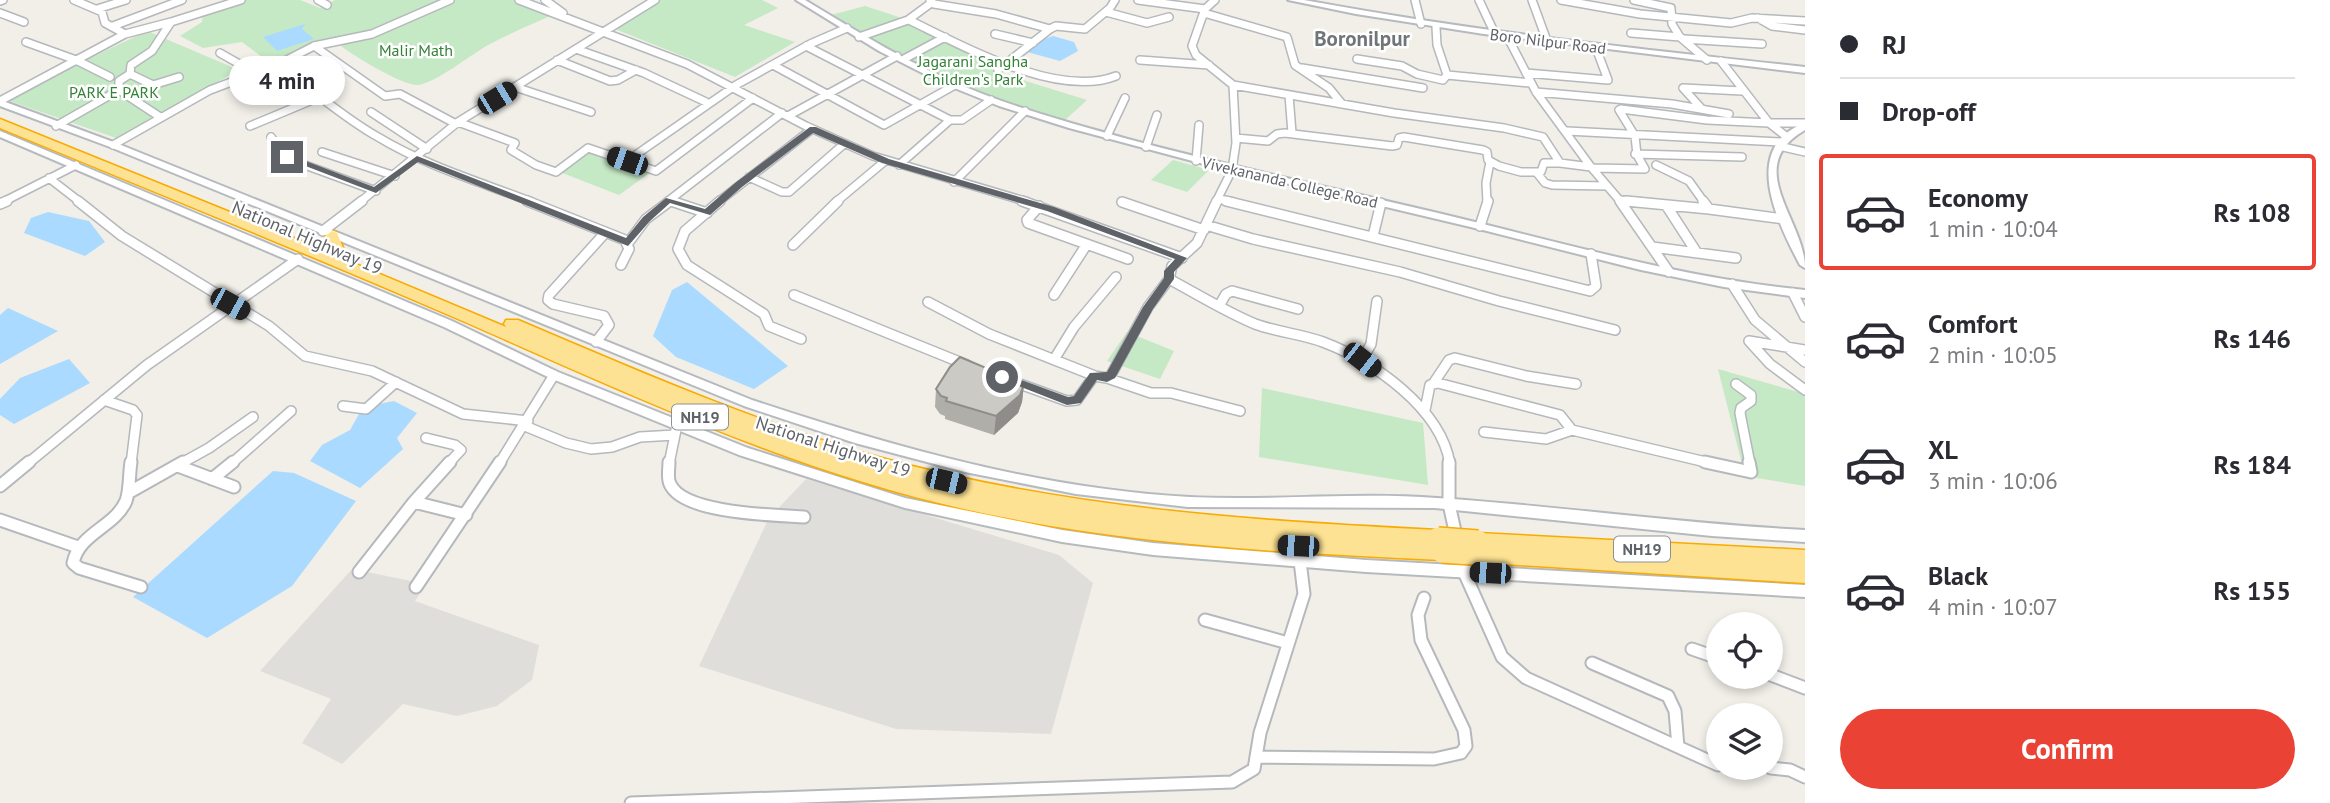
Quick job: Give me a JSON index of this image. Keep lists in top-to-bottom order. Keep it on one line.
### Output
{"streets":{"highway":["National Highway 19","NH19"],"main road":["Boro Nilpur Road","Vivekananda College Road"]},"crossings":[["National Highway 19","NH19"]],"districts":["Boronilpur"],"parks":["Malir Math","Jagarani Sangha Children's Park","PARK E PARK"],"page":{"banner":["RJ","Drop-off"],"bubble":"4 min","list":[{"name":"Economy","note":"1 min · 10:04","value":"Rs 108"},{"name":"Comfort","note":"2 min · 10:05","value":"Rs 146"},{"name":"XL","note":"3 min · 10:06","value":"Rs 184"},{"name":"Black","note":"4 min · 10:07","value":"Rs 155"}],"buttons":"Confirm"}}
